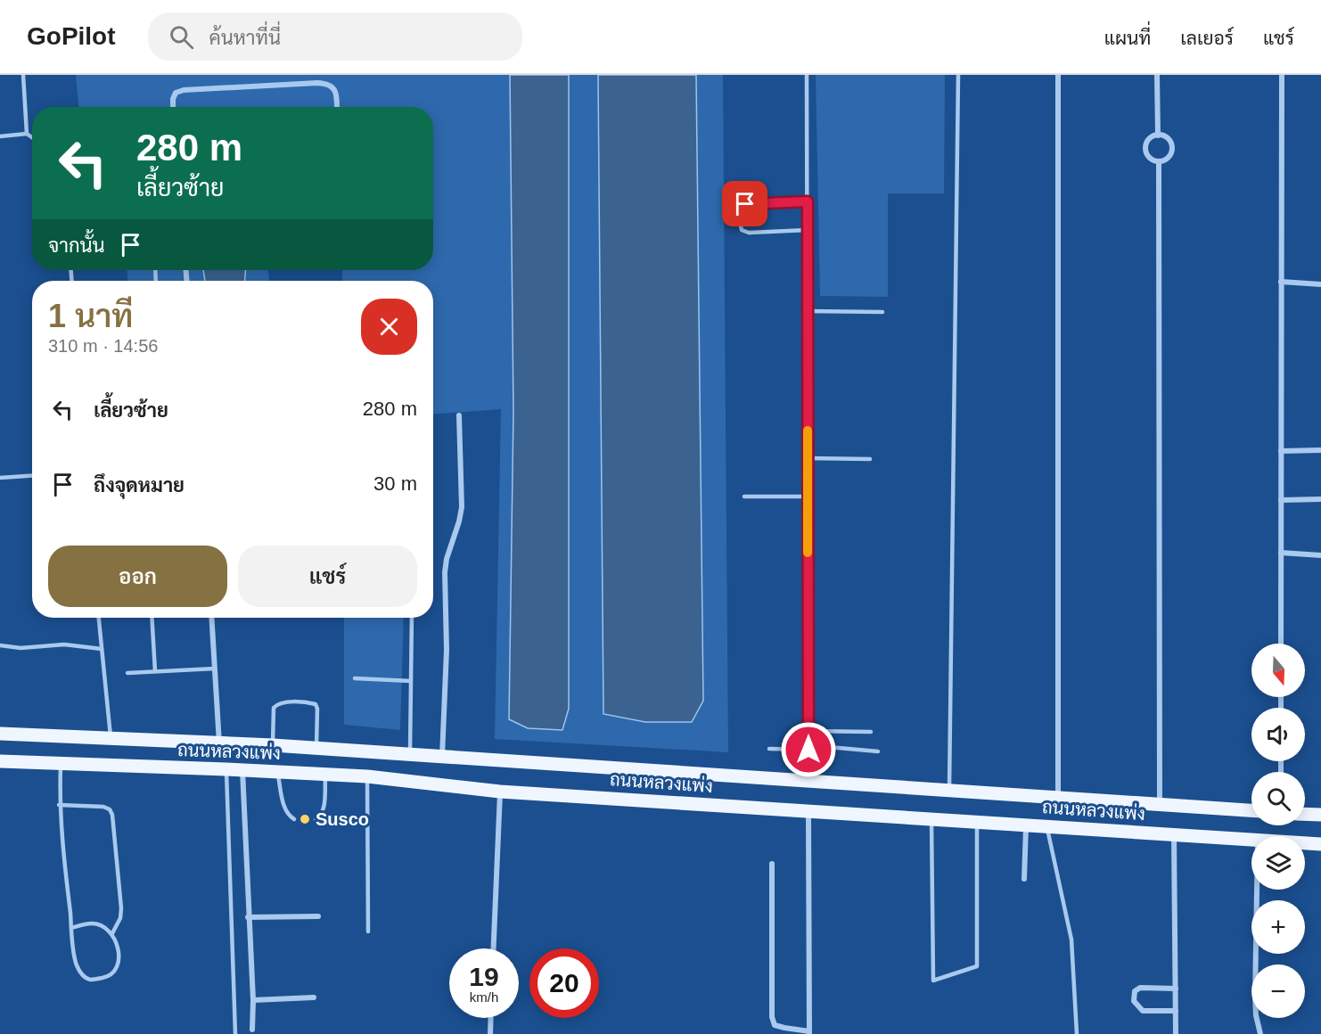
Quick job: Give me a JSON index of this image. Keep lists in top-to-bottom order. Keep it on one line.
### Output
{"streets":{"main road":["ถนนหลวงแพ่ง"]},"places":["Susco"],"north":"bottom","page":{"header":"GoPilot","search":"ค้นหาที่นี่","nav":["แผนที่","เลเยอร์","แชร์"],"turn":["280 m","เลี้ยวซ้าย"],"then":"จากนั้น","heading":["1 นาที","310 m · 14:56"],"list":[{"name":"เลี้ยวซ้าย","value":"280 m"},{"name":"ถึงจุดหมาย","value":"30 m"}],"buttons":["ออก","แชร์"],"map_buttons":["+","−"],"speed":"19 km/h","limit":"20"}}
